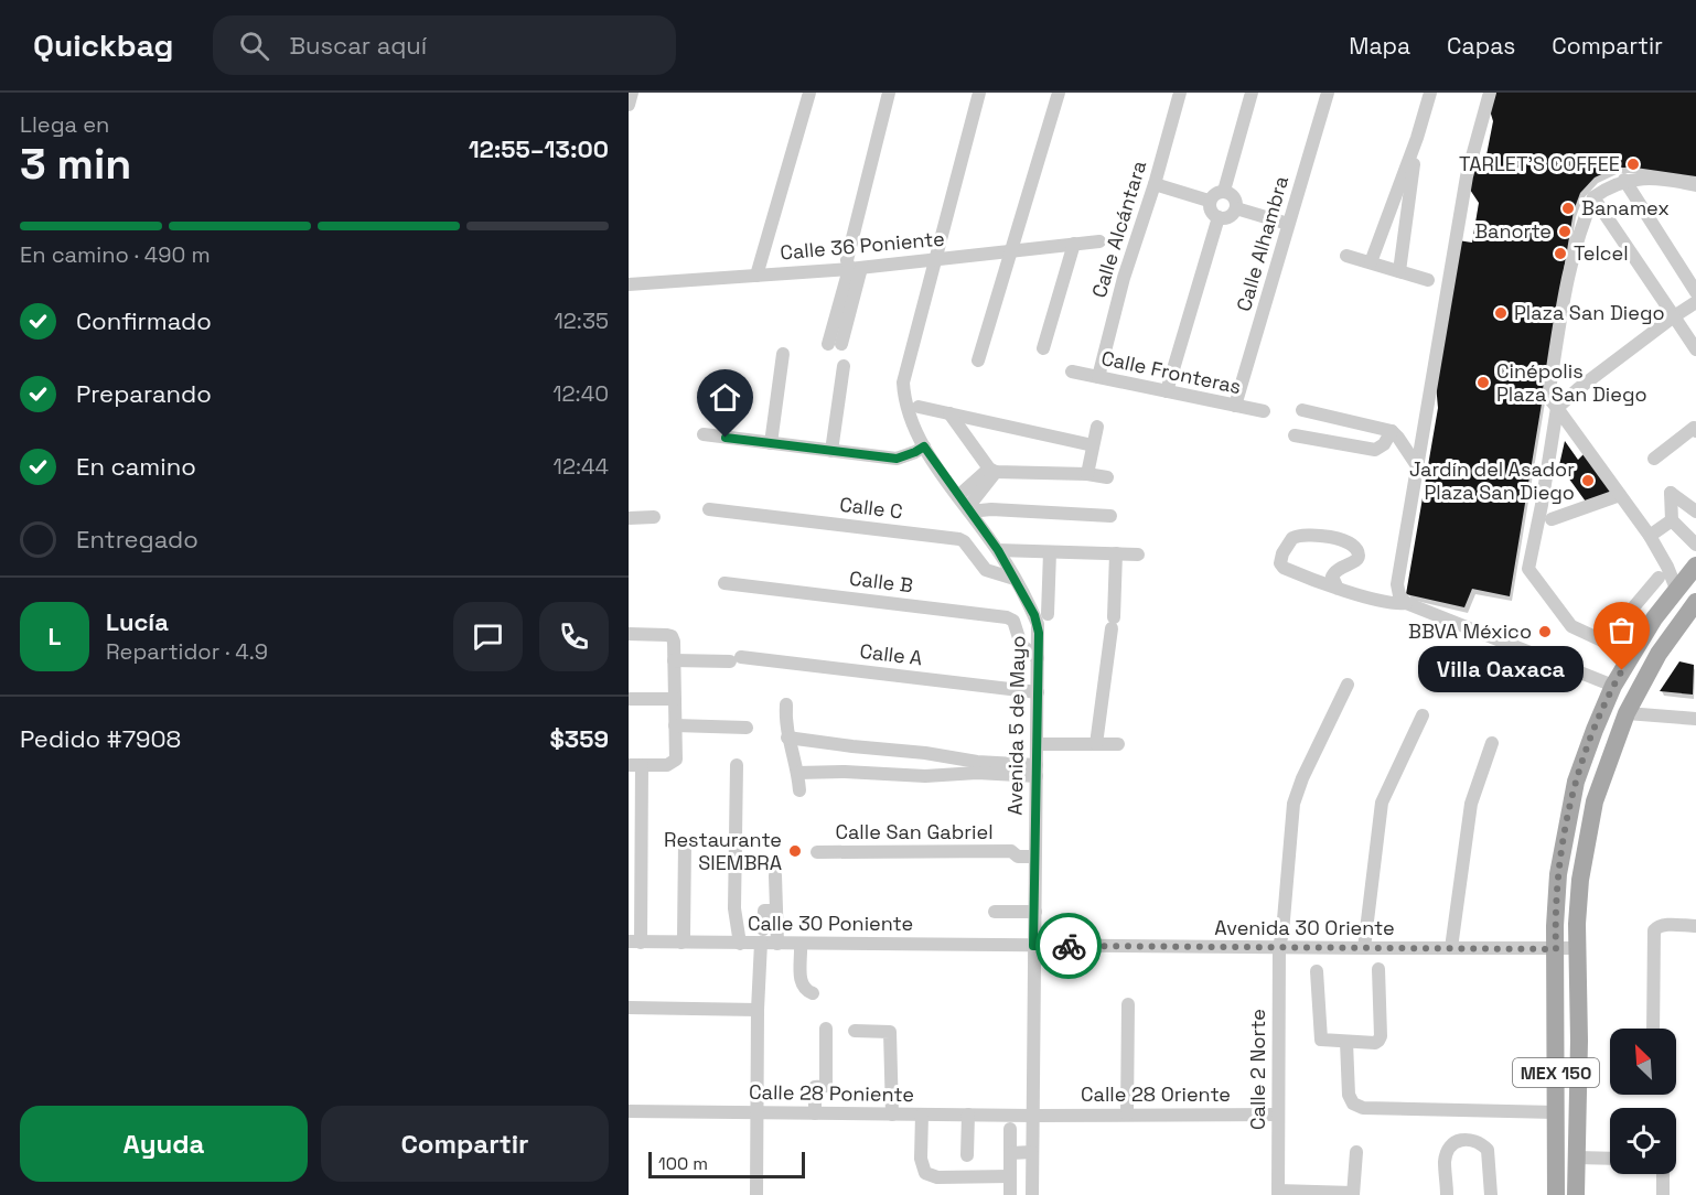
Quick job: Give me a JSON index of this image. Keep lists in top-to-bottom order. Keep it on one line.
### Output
{"streets":{"main road":["MEX 150"],"street":["Calle Alcántara","Calle Alhambra","Calle 36 Poniente","Calle Fronteras","Calle C","Calle B","Calle A","Avenida 5 de Mayo","Calle San Gabriel","Calle 30 Poniente","Avenida 30 Oriente","Calle 2 Norte","Calle 28 Poniente","Calle 28 Oriente"]},"crossings":[["Calle Alcántara","Calle Fronteras"],["Calle Alhambra","Calle Fronteras"],["Calle 36 Poniente","Avenida 5 de Mayo"],["Calle C","Avenida 5 de Mayo"],["Calle B","Avenida 5 de Mayo"],["Calle A","Avenida 5 de Mayo"],["Avenida 5 de Mayo","Calle San Gabriel"],["Avenida 5 de Mayo","Calle 30 Poniente"],["Avenida 5 de Mayo","Avenida 30 Oriente"],["Avenida 5 de Mayo","Calle 28 Poniente"],["Avenida 5 de Mayo","Calle 28 Oriente"],["Calle 30 Poniente","Avenida 30 Oriente"],["Avenida 30 Oriente","Calle 2 Norte"],["Avenida 30 Oriente","MEX 150"],["Calle 2 Norte","Calle 28 Oriente"],["Calle 28 Poniente","Calle 28 Oriente"]],"places":["TARLET'S COFFEE","Banamex","Banorte","Telcel","Plaza San Diego","Cinépolis Plaza San Diego","Jardín del Asador Plaza San Diego","BBVA México","Villa Oaxaca","Restaurante SIEMBRA"],"scale_bar":"100 m","north":"top left","page":{"header":"Quickbag","search":"Buscar aquí","nav":["Mapa","Capas","Compartir"],"heading":["3 min","Llega en","12:55–13:00"],"panel":["Lucía","Repartidor · 4.9","Pedido #7908","$359"],"bar":"En camino · 490 m","list":[["Confirmado","12:35"],["Preparando","12:40"],["En camino","12:44"],"Entregado"],"round":"L","bubble":"Villa Oaxaca","buttons":["Ayuda","Compartir"],"scale":"100 m"}}
